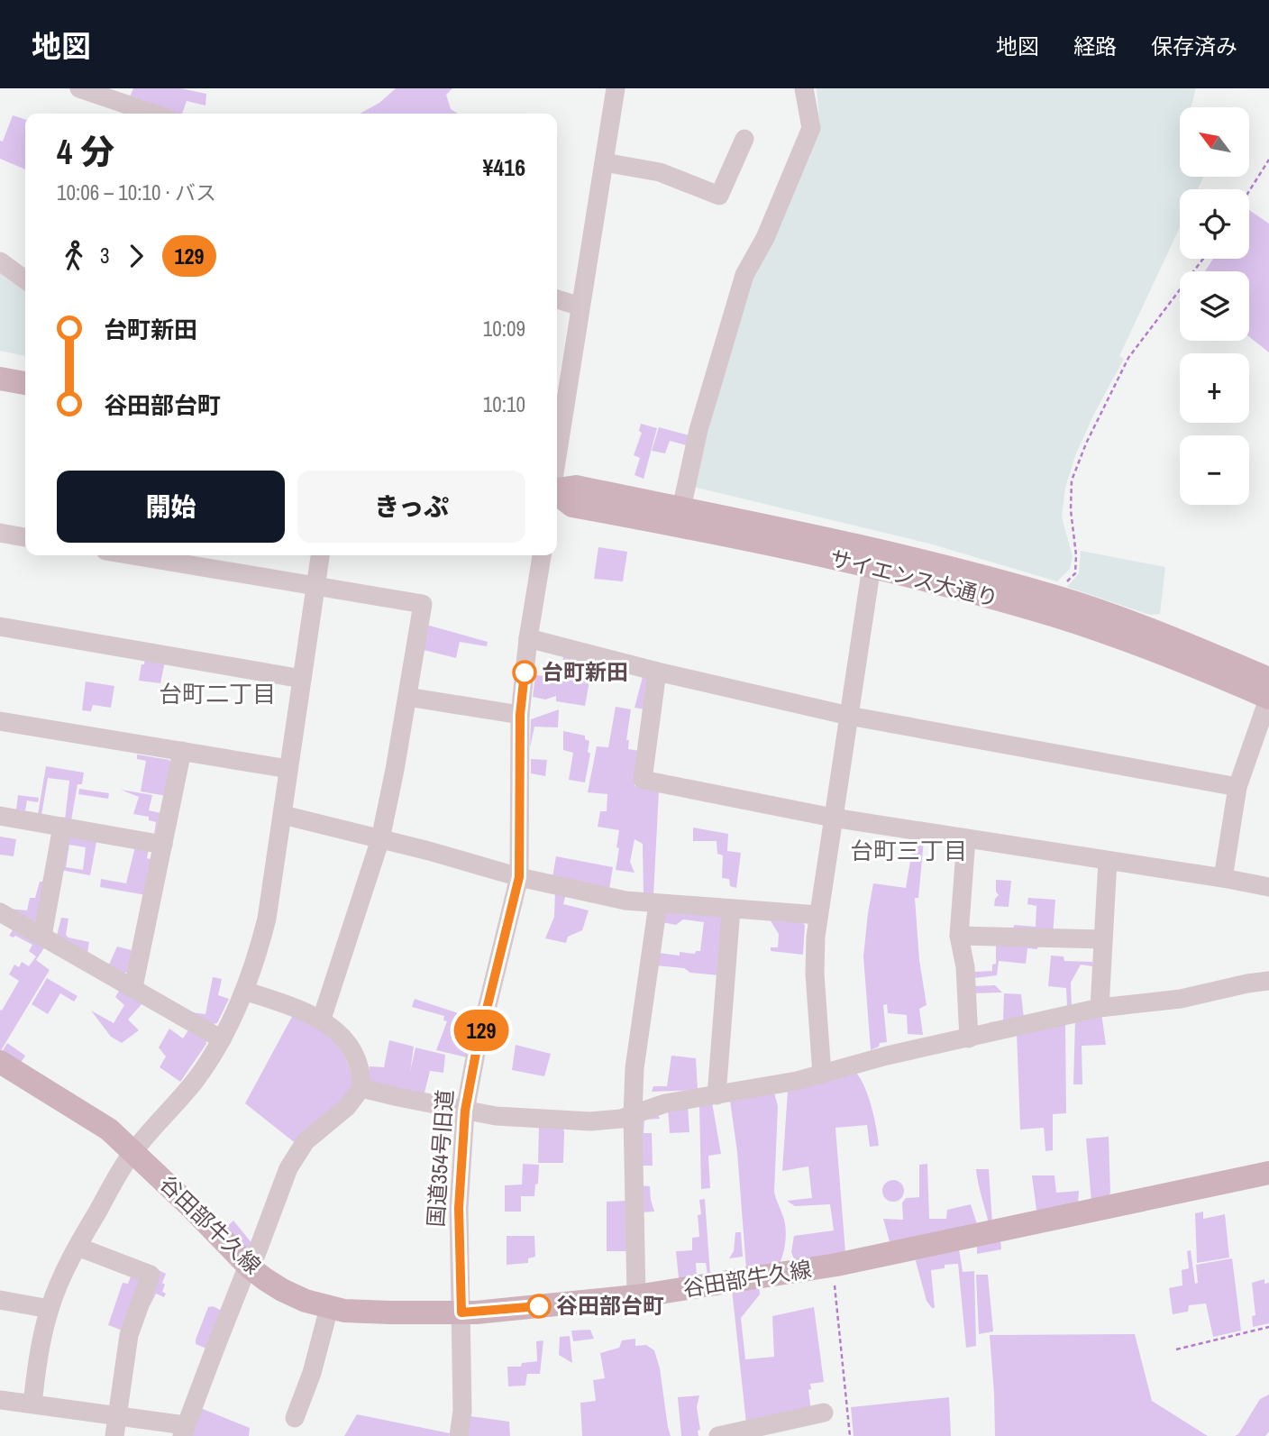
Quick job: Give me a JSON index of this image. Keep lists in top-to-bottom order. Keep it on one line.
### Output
{"streets":{"main road":["サイエンス大通り","谷田部牛久線"],"street":["国道354号旧道"]},"crossings":[["国道354号旧道","谷田部牛久線"]],"districts":["台町二丁目","台町三丁目"],"places":["台町新田","谷田部台町"],"lines":["bus line 129"],"north":"top left","page":{"header":"地図","nav":["地図","経路","保存済み"],"on_map":"129","map_buttons":["+","−"],"heading":["4 分","10:06 – 10:10 · バス","¥416"],"legs":["3","129"],"list":[{"name":"台町新田","value":"10:09"},{"name":"谷田部台町","value":"10:10"}],"buttons":["開始","きっぷ"]}}
